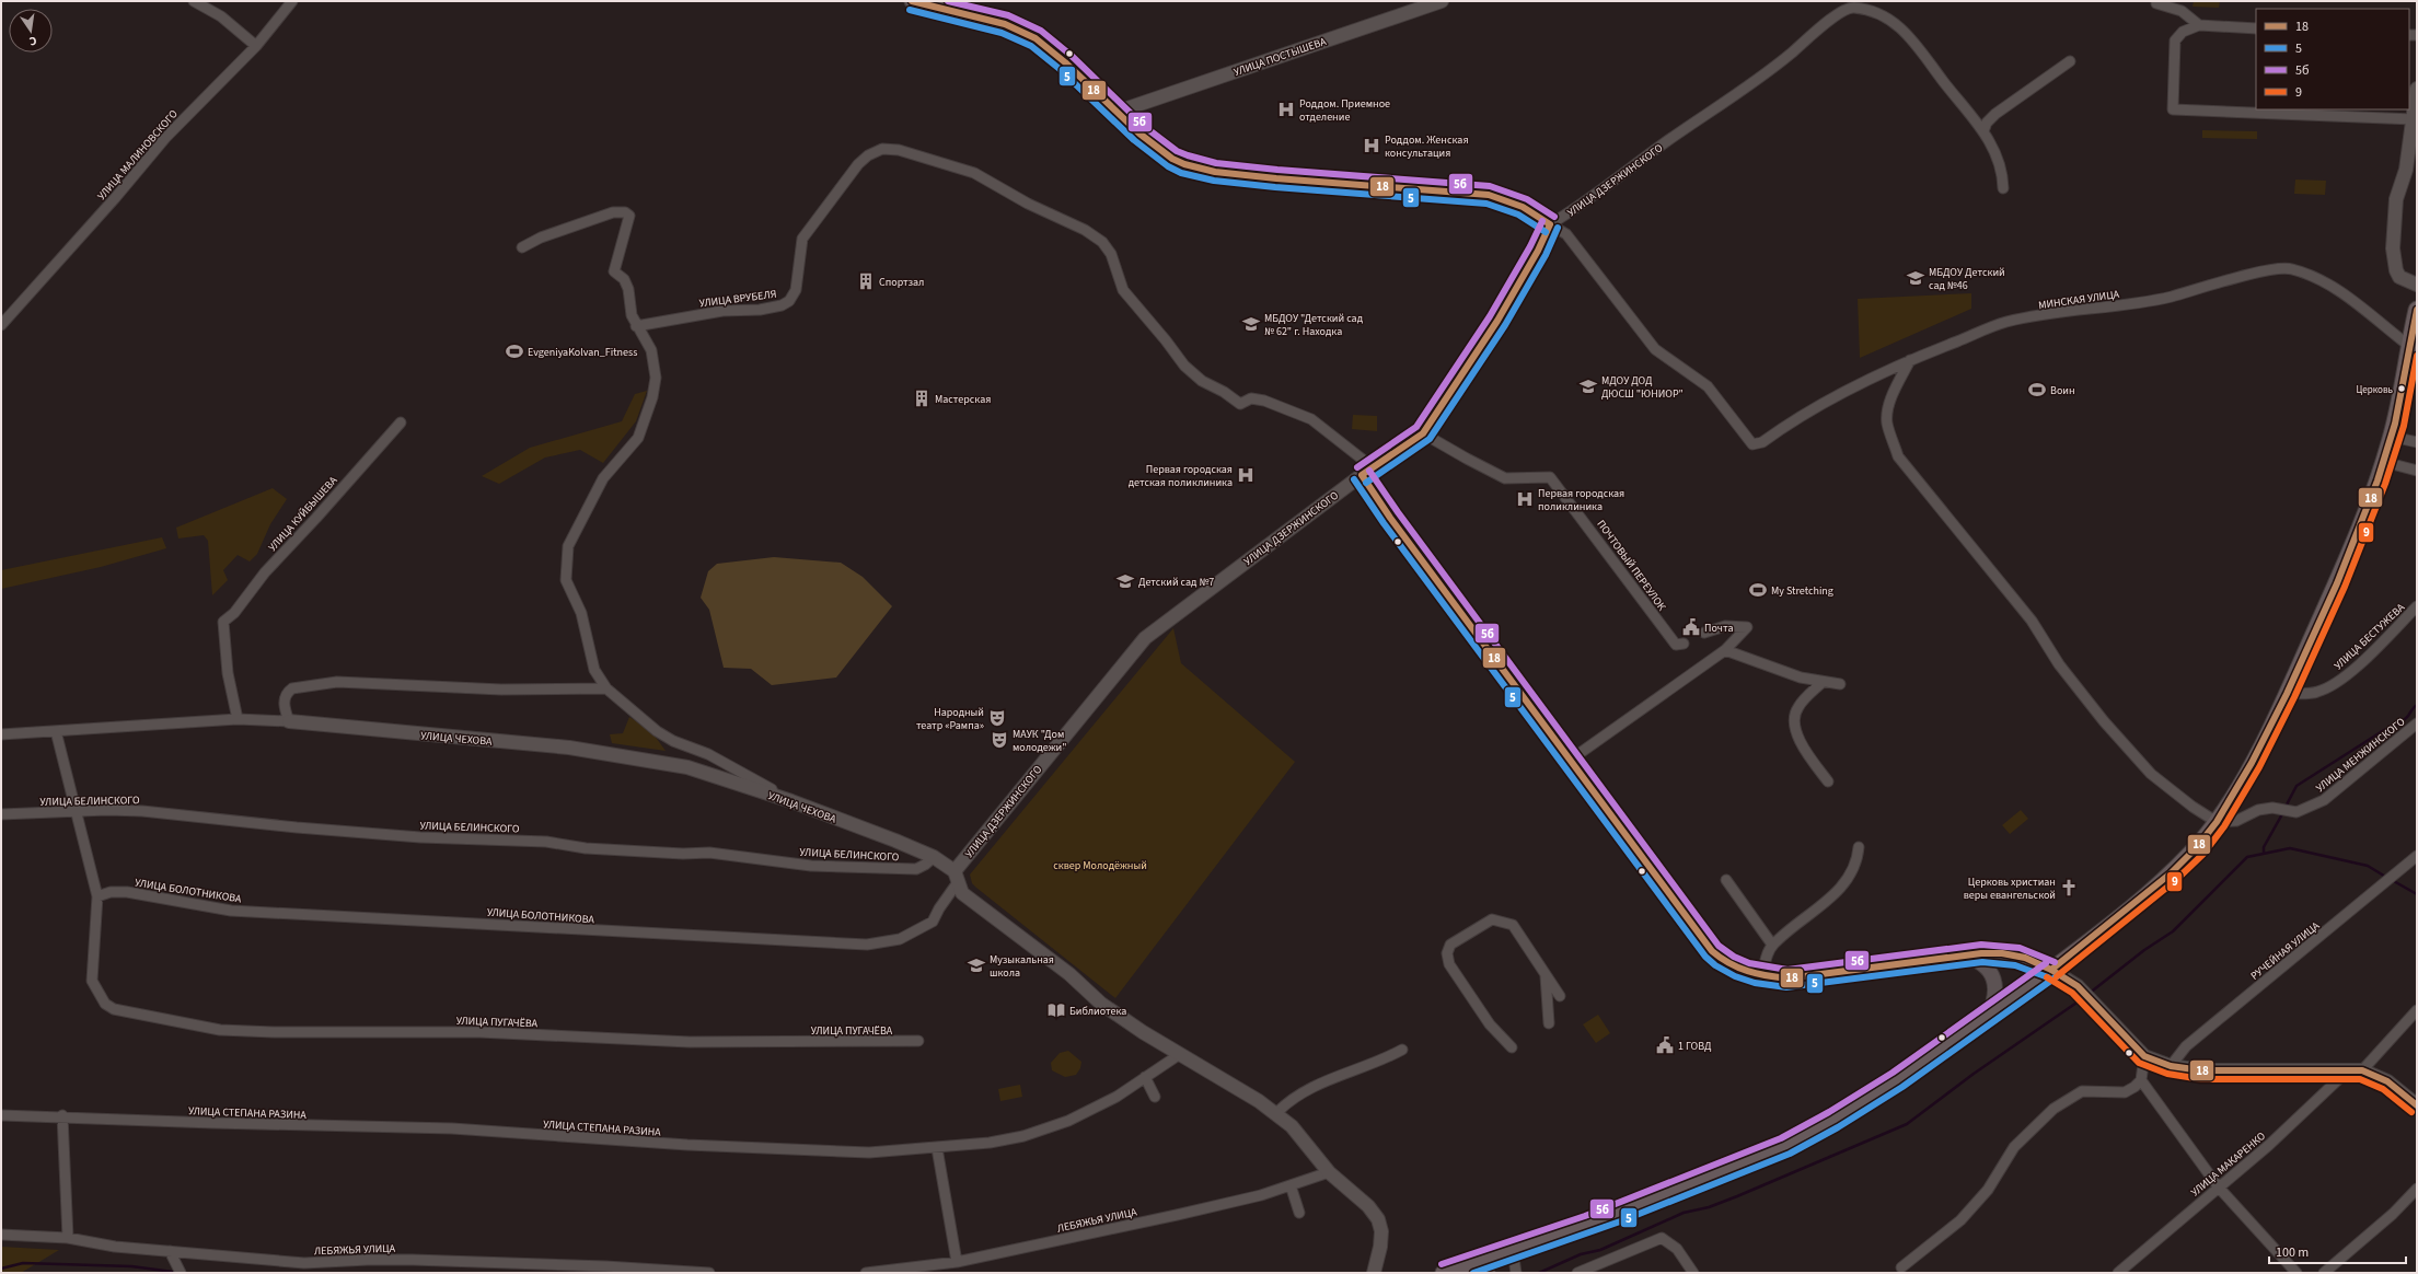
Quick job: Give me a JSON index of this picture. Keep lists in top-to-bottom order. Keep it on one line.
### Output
{"streets":{"main road":["УЛИЦА ДЗЕРЖИНСКОГО"],"street":["УЛИЦА ПОСТЫШЕВА","УЛИЦА МАЛИНОВСКОГО","УЛИЦА ВРУБЕЛЯ","МИНСКАЯ УЛИЦА","УЛИЦА КУЙБЫШЕВА","ПОЧТОВЫЙ ПЕРЕУЛОК","УЛИЦА БЕСТУЖЕВА","УЛИЦА ЧЕХОВА","УЛИЦА МЕНЖИНСКОГО","УЛИЦА БЕЛИНСКОГО","УЛИЦА БОЛОТНИКОВА","РУЧЕЙНАЯ УЛИЦА","УЛИЦА ПУГАЧЁВА","УЛИЦА СТЕПАНА РАЗИНА","УЛИЦА МАКАРЕНКО","ЛЕБЯЖЬЯ УЛИЦА"]},"crossings":[["УЛИЦА ДЗЕРЖИНСКОГО","УЛИЦА ВРУБЕЛЯ"],["УЛИЦА ДЗЕРЖИНСКОГО","МИНСКАЯ УЛИЦА"],["УЛИЦА ДЗЕРЖИНСКОГО","ПОЧТОВЫЙ ПЕРЕУЛОК"],["УЛИЦА ДЗЕРЖИНСКОГО","УЛИЦА ЧЕХОВА"],["УЛИЦА ДЗЕРЖИНСКОГО","УЛИЦА БОЛОТНИКОВА"],["УЛИЦА ЧЕХОВА","УЛИЦА БЕЛИНСКОГО"],["УЛИЦА ЧЕХОВА","УЛИЦА БОЛОТНИКОВА"],["УЛИЦА ЧЕХОВА","УЛИЦА СТЕПАНА РАЗИНА"],["УЛИЦА ЧЕХОВА","ЛЕБЯЖЬЯ УЛИЦА"],["УЛИЦА БОЛОТНИКОВА","УЛИЦА ПУГАЧЁВА"]],"parks":["сквер Молодёжный"],"places":{"hospital":["Роддом. Приемное отделение","Роддом. Женская консультация","Первая городская детская поликлиника","Первая городская поликлиника"],"school or university":["МБДОУ Детский сад №46","МБДОУ \"Детский сад № 62\" г. Находка","МДОУ ДОД ДЮСШ \"ЮНИОР\"","Детский сад №7","Музыкальная школа"],"building":["Спортзал","Мастерская"],"sports":["EvgeniyaKolvan_Fitness","Воин","My Stretching"],"other":["Церковь"],"public building":["Почта","1 ГОВД"],"theatre":["Народный театр «Рампа»","МАУК \"Дом молодежи\""],"church":["Церковь христиан веры евангельской"],"library":["Библиотека"]},"lines":["transit line 18","transit line 5б","transit line 5","transit line 9"],"legend":["18","5","5б","9"],"scale_bar":"100 m","north":"bottom"}
